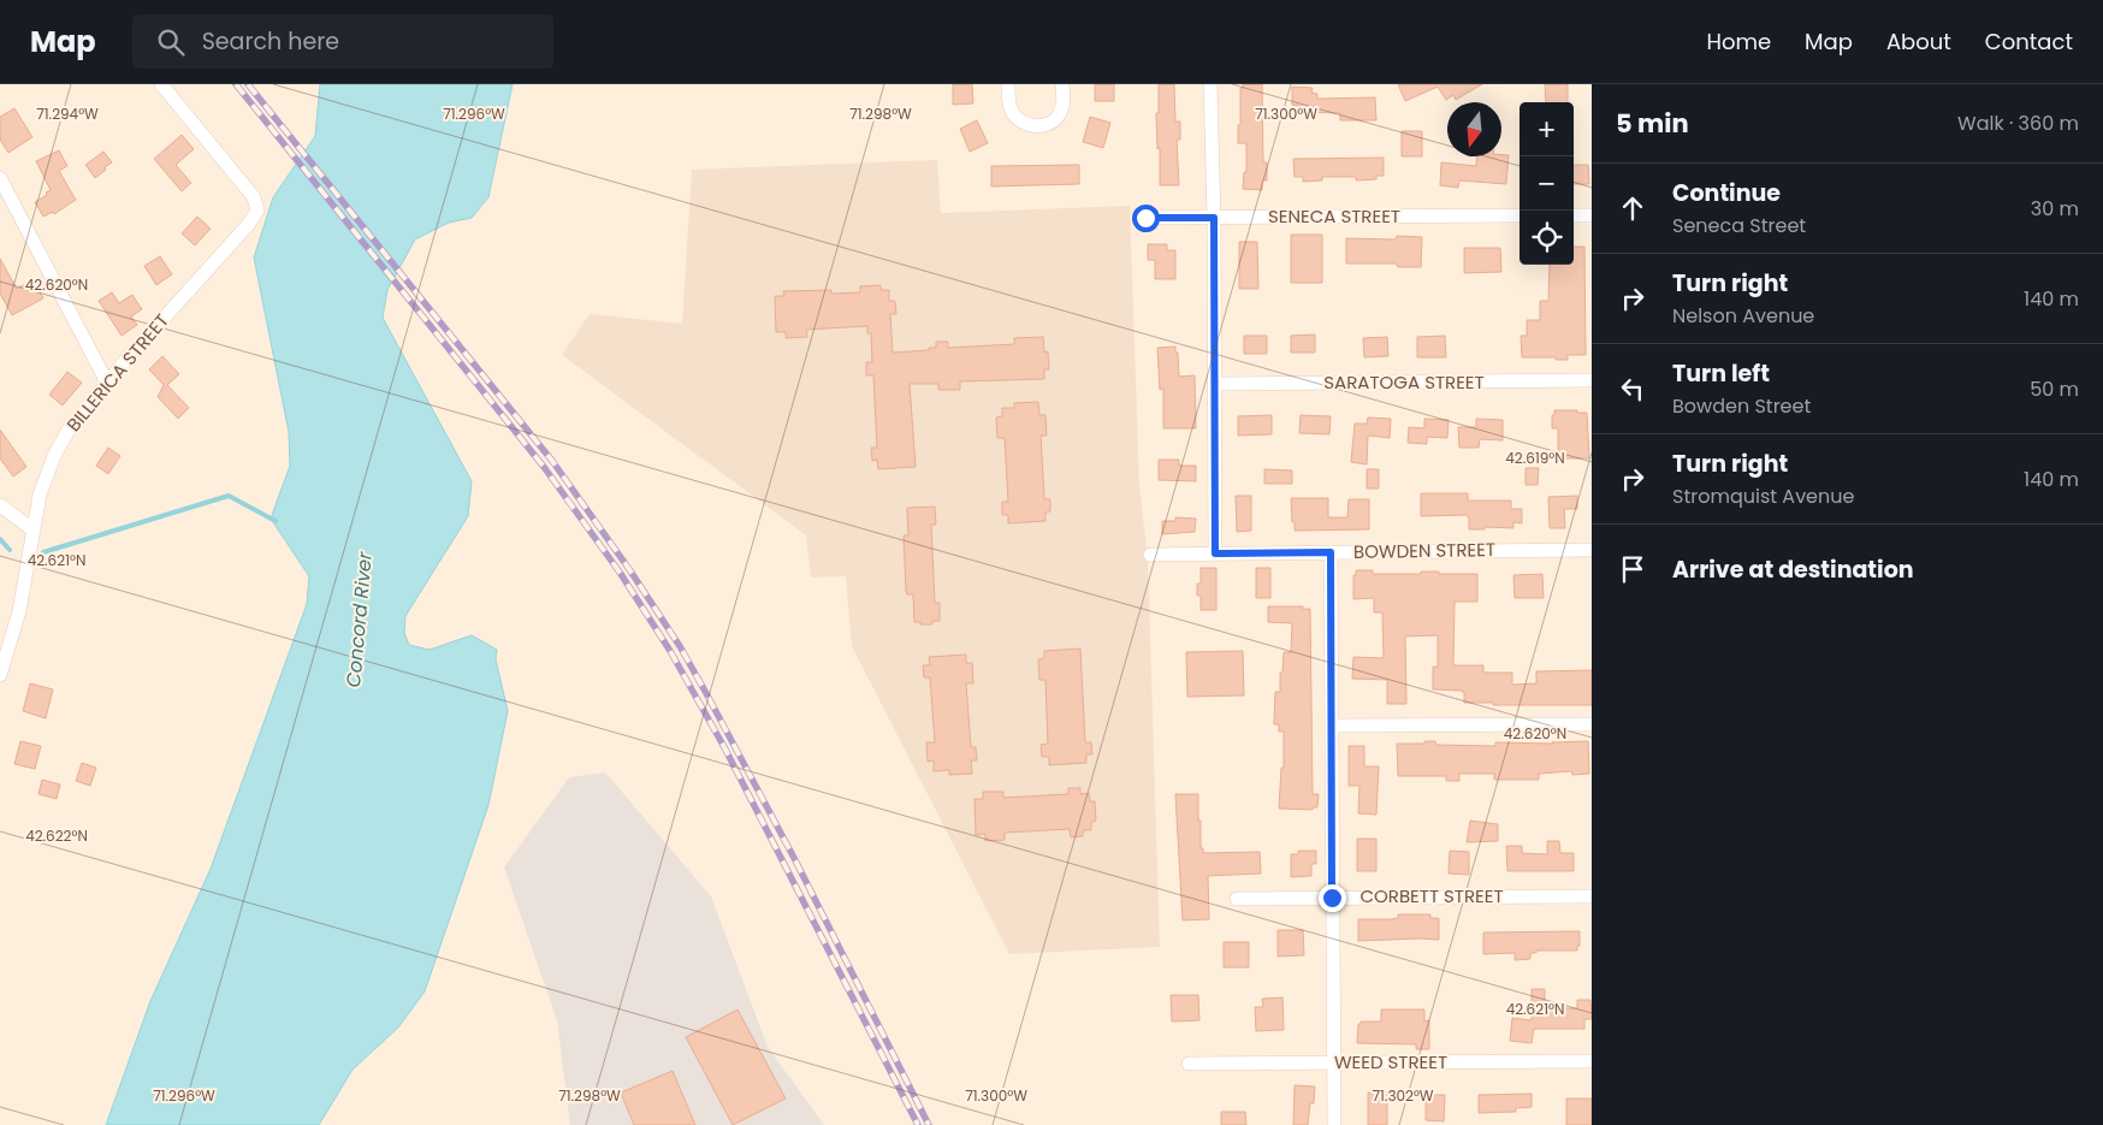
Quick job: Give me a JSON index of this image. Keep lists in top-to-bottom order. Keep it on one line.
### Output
{"streets":{"street":["SENECA STREET","BILLERICA STREET","SARATOGA STREET","BOWDEN STREET","CORBETT STREET","WEED STREET"]},"water":["Concord River"],"north":"bottom","page":{"header":"Map","search":"Search here","nav":["Home","Map","About","Contact"],"heading":["5 min","Walk · 360 m"],"map_buttons":["+","−"],"list":[["Continue","Seneca Street","30 m"],["Turn right","Nelson Avenue","140 m"],["Turn left","Bowden Street","50 m"],["Turn right","Stromquist Avenue","140 m"],"Arrive at destination"]},"coordinates":["71.294°W","71.296°W","71.298°W","71.300°W","42.620°N","42.619°N","42.621°N","42.622°N","71.302°W"]}
